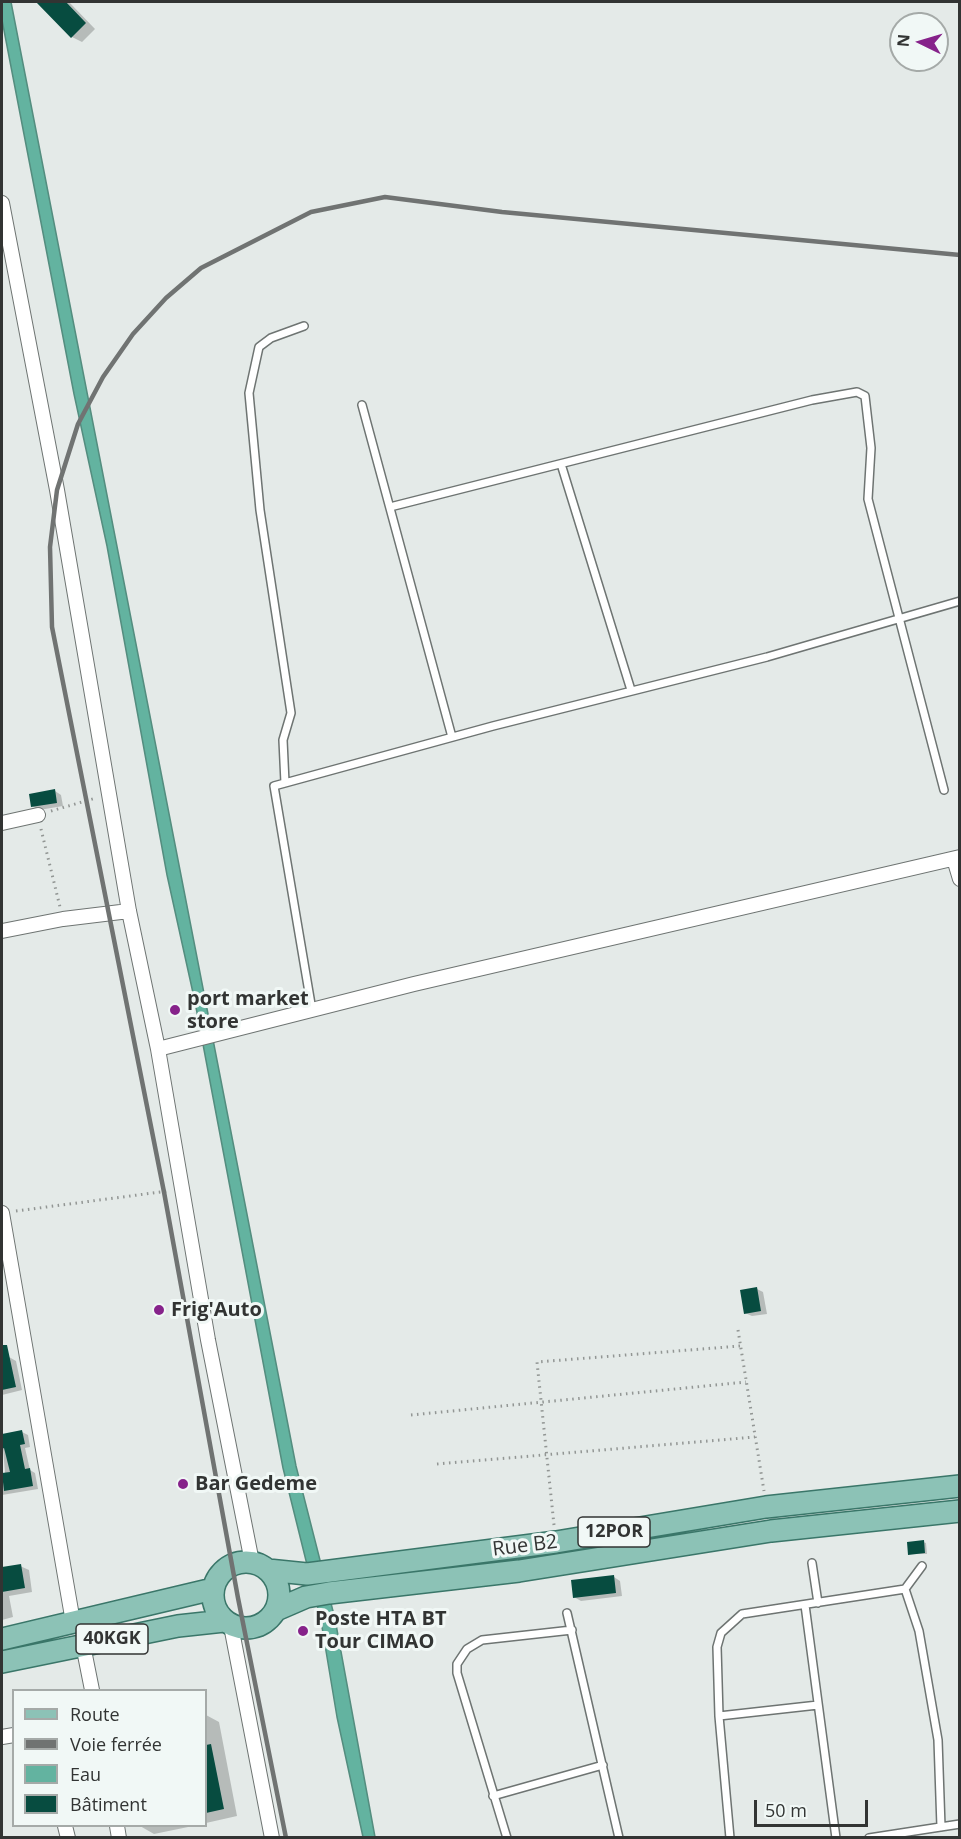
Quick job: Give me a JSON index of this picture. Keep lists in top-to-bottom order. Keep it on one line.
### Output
{"streets":{"main road":["12POR","Rue B2","40KGK"]},"crossings":[["Rue B2","40KGK"]],"places":["port market store","Frig'Auto","Bar Gedeme","Poste HTA BT Tour CIMAO"],"legend":["Route","Voie ferrée","Eau","Bâtiment"],"scale_bar":"50 m","north":"left"}
